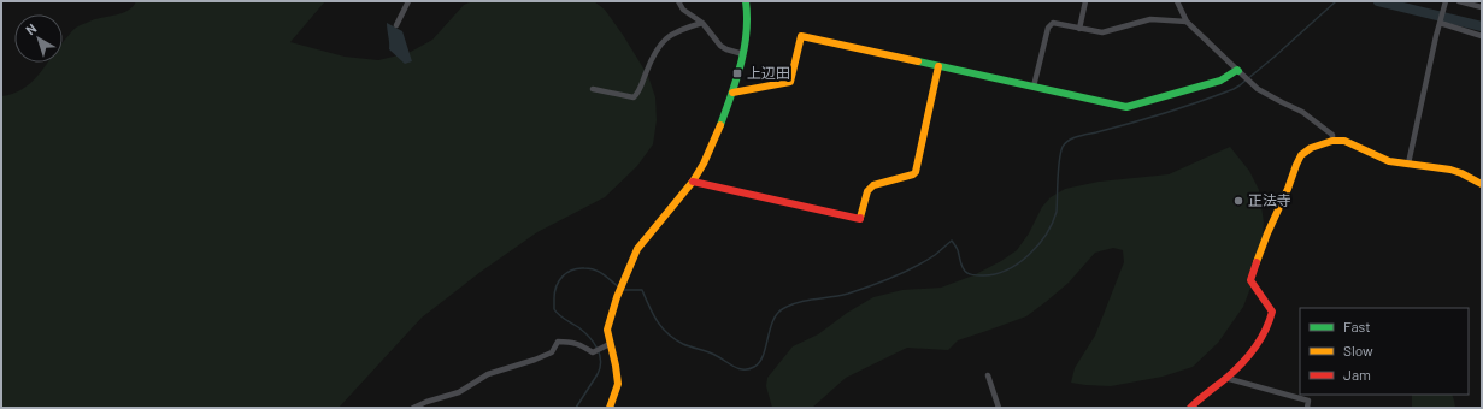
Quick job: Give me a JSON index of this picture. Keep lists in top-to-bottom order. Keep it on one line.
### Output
{"places":{"transit":["上辺田"],"other":["正法寺"]},"legend":["Fast","Slow","Jam"],"north":"top left"}
